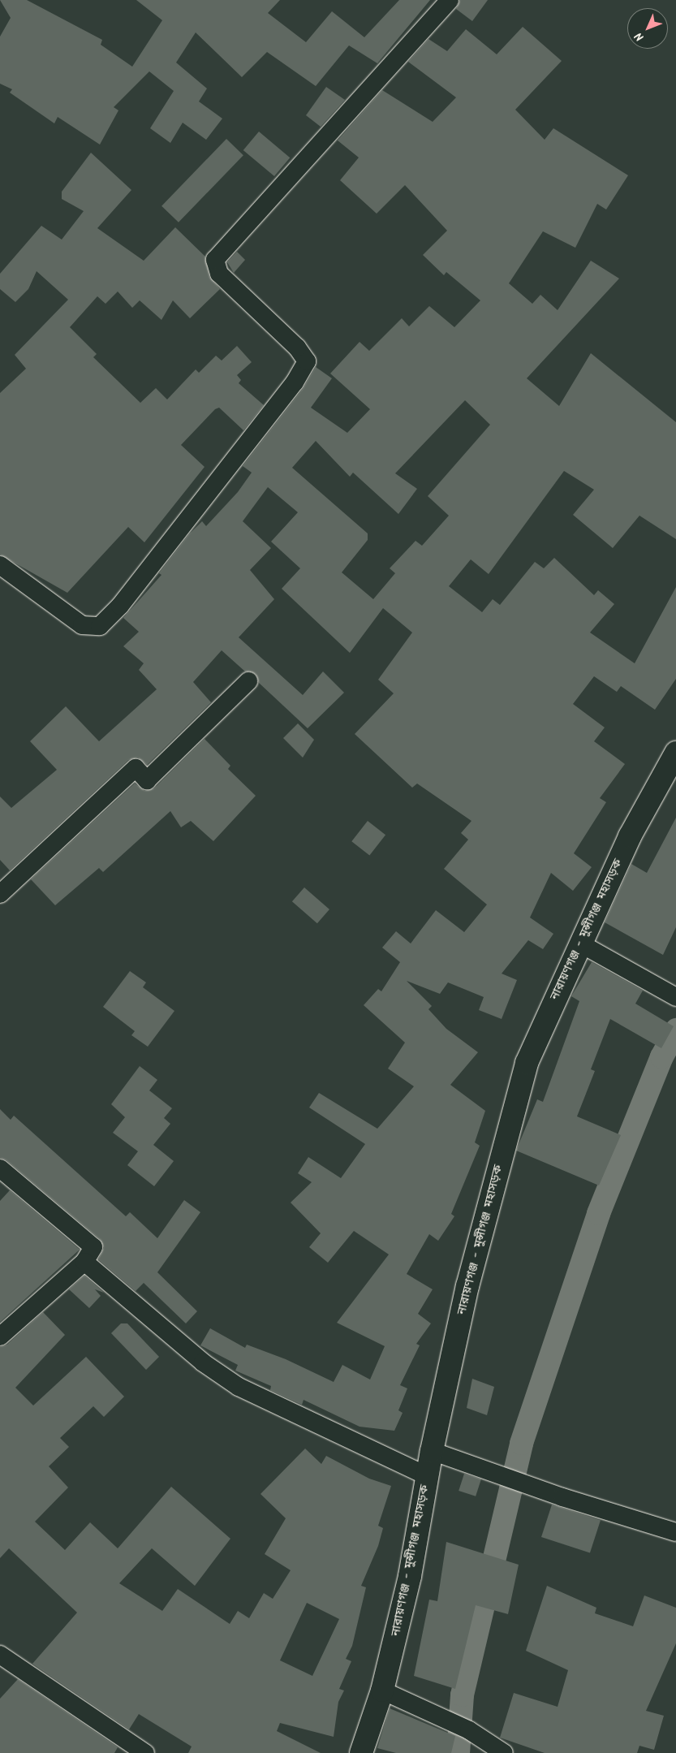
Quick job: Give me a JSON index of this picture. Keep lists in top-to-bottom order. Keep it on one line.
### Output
{"streets":{"main road":["নারায়ণগঞ্জ - মুন্সীগঞ্জ মহাসড়ক"]},"north":"bottom left"}
